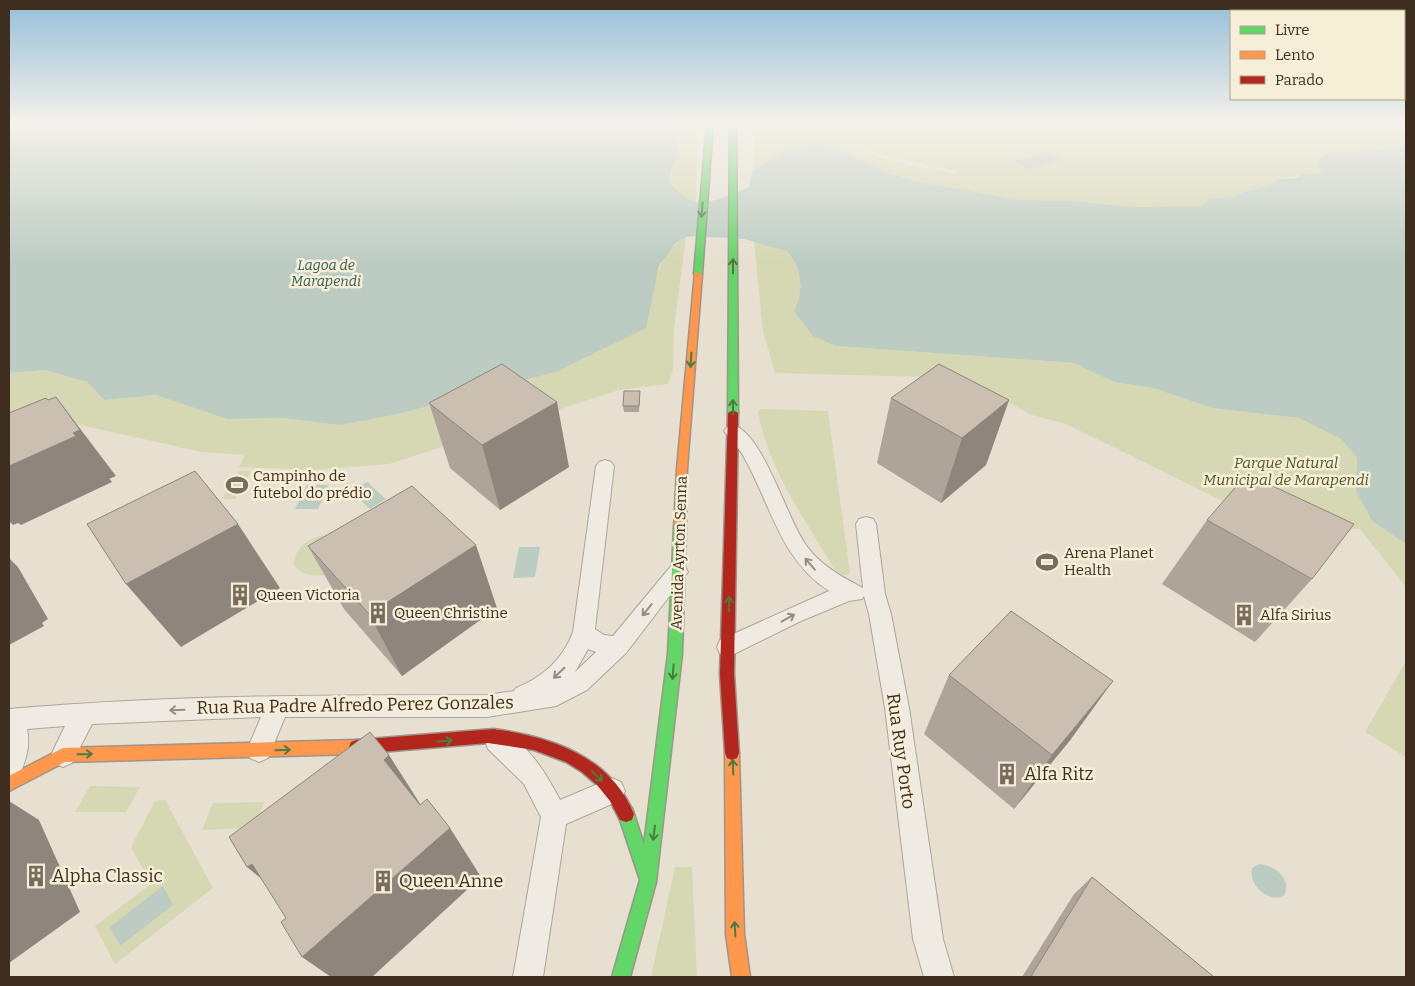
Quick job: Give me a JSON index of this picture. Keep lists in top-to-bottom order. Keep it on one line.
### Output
{"streets":{"main road":["Avenida Ayrton Senna"],"street":["Rua Rua Padre Alfredo Perez Gonzales","Rua Ruy Porto"]},"crossings":[["Avenida Ayrton Senna","Rua Rua Padre Alfredo Perez Gonzales"]],"one_way":["Rua Rua Padre Alfredo Perez Gonzales"],"water":["Lagoa de Marapendi"],"parks":["Parque Natural Municipal de Marapendi"],"places":{"sports":["Campinho de futebol do prédio","Arena Planet Health"],"building":["Queen Victoria","Queen Christine","Alfa Sirius","Alfa Ritz","Alpha Classic","Queen Anne"]},"legend":["Livre","Lento","Parado"]}
